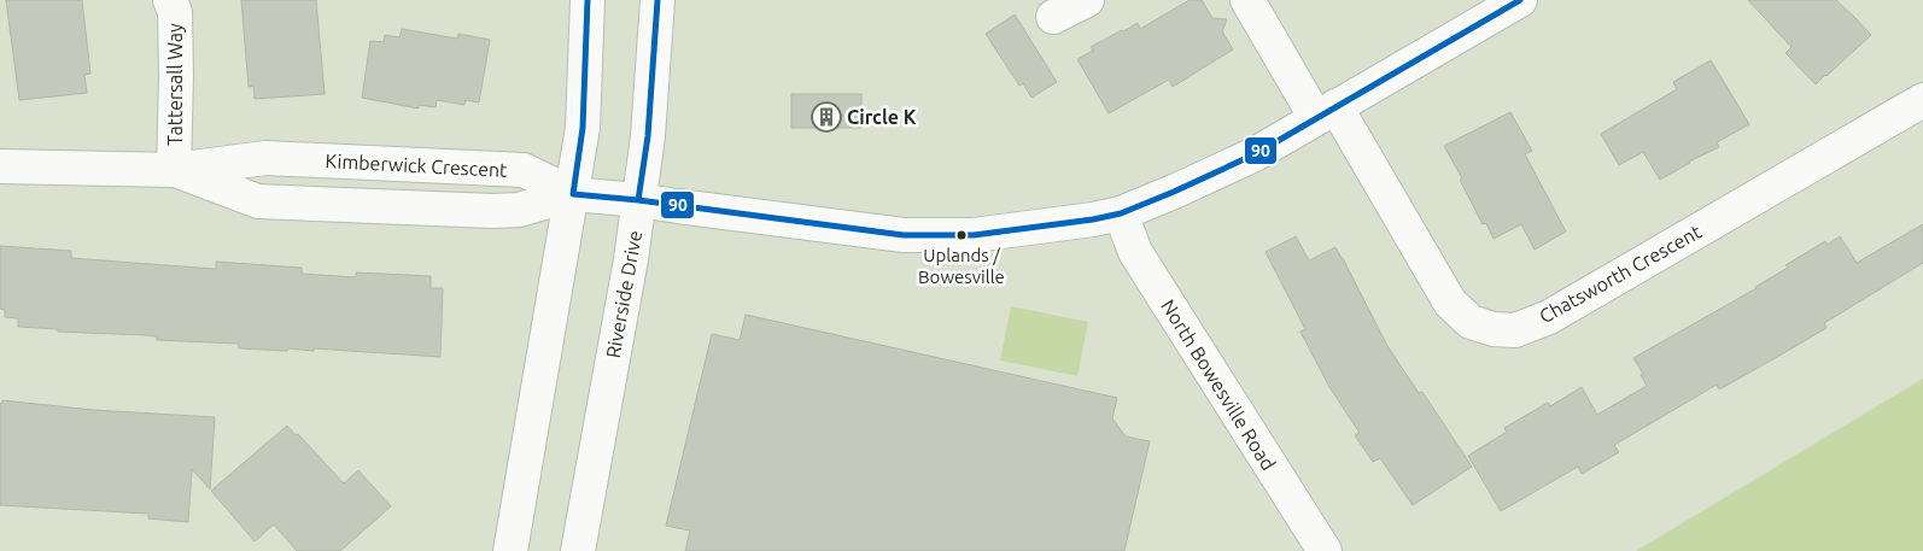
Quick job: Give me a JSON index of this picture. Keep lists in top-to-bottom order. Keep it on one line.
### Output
{"streets":{"street":["Tattersall Way","Kimberwick Crescent","Chatsworth Crescent","Riverside Drive","North Bowesville Road"]},"crossings":[["Tattersall Way","Kimberwick Crescent"]],"places":{"building":["Circle K"],"other":["Uplands / Bowesville"]},"lines":["transit line 90"]}
